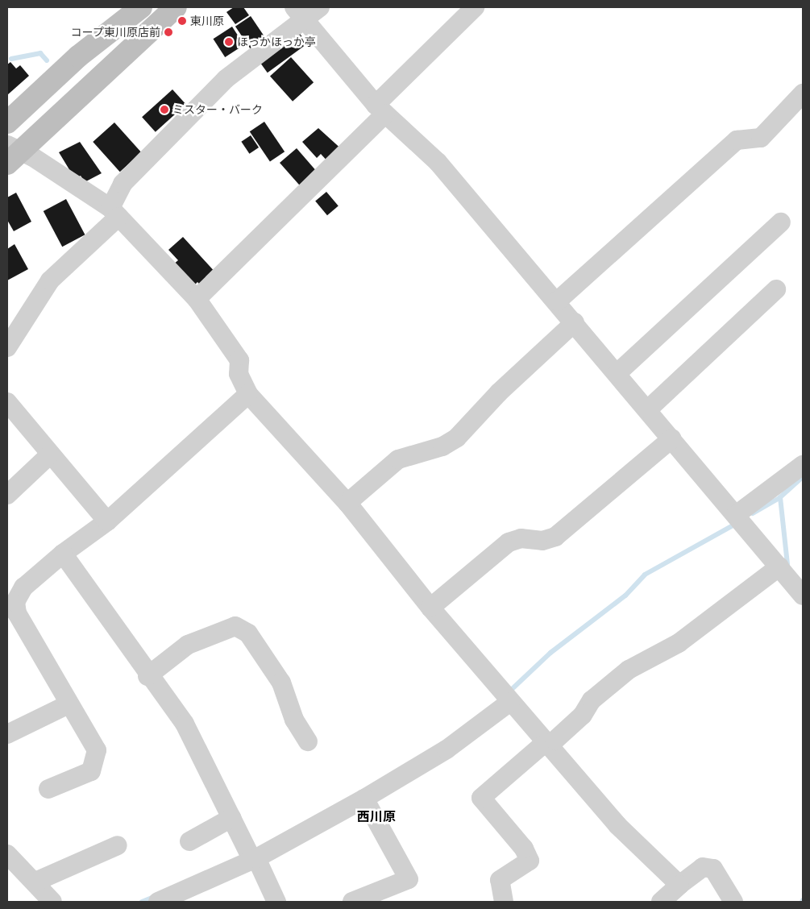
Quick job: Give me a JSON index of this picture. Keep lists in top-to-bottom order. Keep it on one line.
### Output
{"districts":["西川原"],"places":["東川原","コープ東川原店前","ほっかほっか亭","ミスター・バーク"]}
